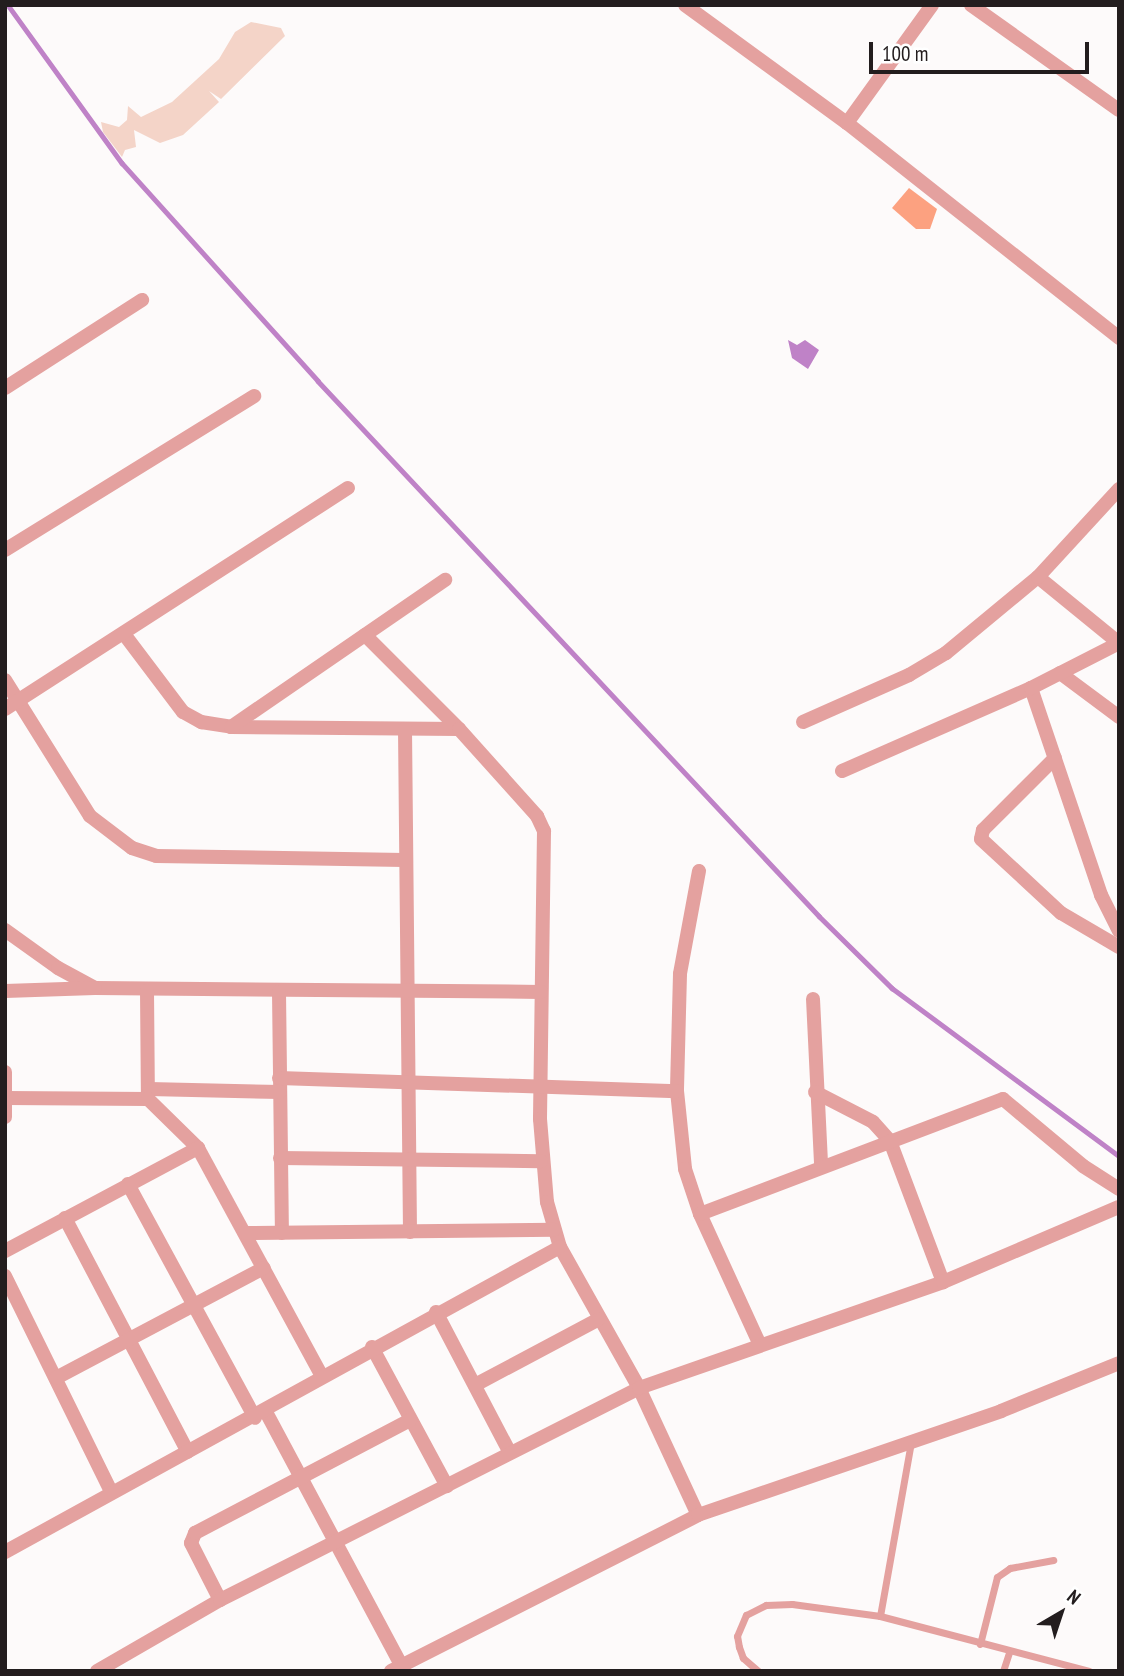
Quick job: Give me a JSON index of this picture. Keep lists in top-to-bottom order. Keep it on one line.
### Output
{"scale_bar":"100 m","north":"top right"}
